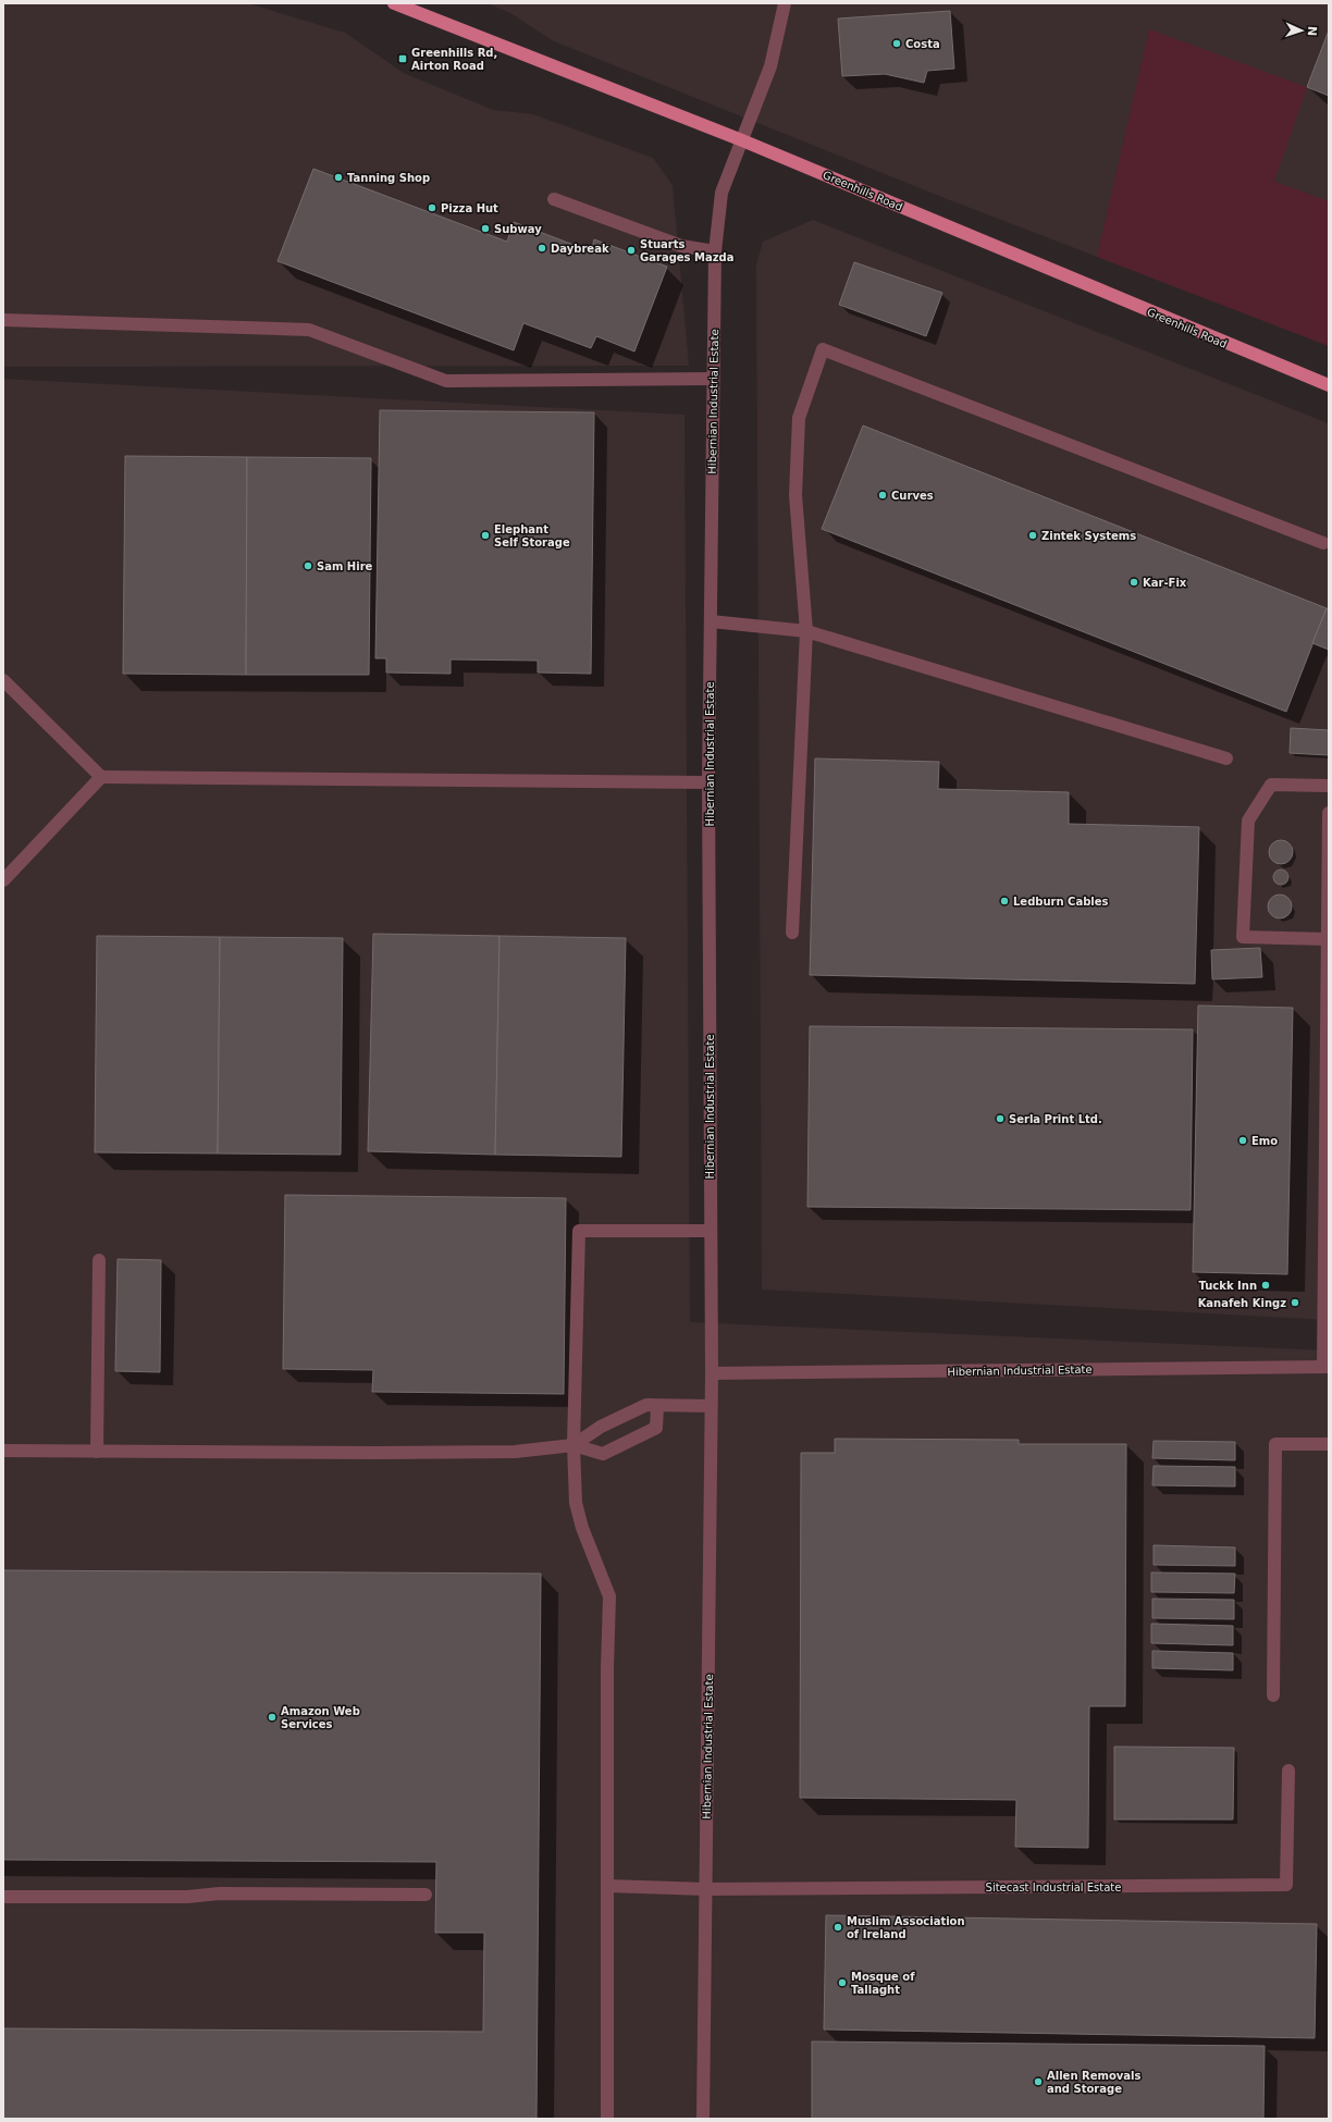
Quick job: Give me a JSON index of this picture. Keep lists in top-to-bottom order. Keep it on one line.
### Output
{"streets":{"main road":["Greenhills Road"],"street":["Hibernian Industrial Estate","Sitecast Industrial Estate"]},"crossings":[["Greenhills Road","Hibernian Industrial Estate"],["Hibernian Industrial Estate","Sitecast Industrial Estate"]],"places":{"other":["Costa","Tanning Shop","Pizza Hut","Subway","Daybreak","Stuarts Garages Mazda","Curves","Elephant Self Storage","Zintek Systems","Sam Hire","Kar-Fix","Ledburn Cables","Serla Print Ltd.","Emo","Tuckk Inn","Kanafeh Kingz","Amazon Web Services","Muslim Association of Ireland","Mosque of Tallaght","Allen Removals and Storage"],"transit":["Greenhills Rd, Airton Road"]},"north":"right"}
